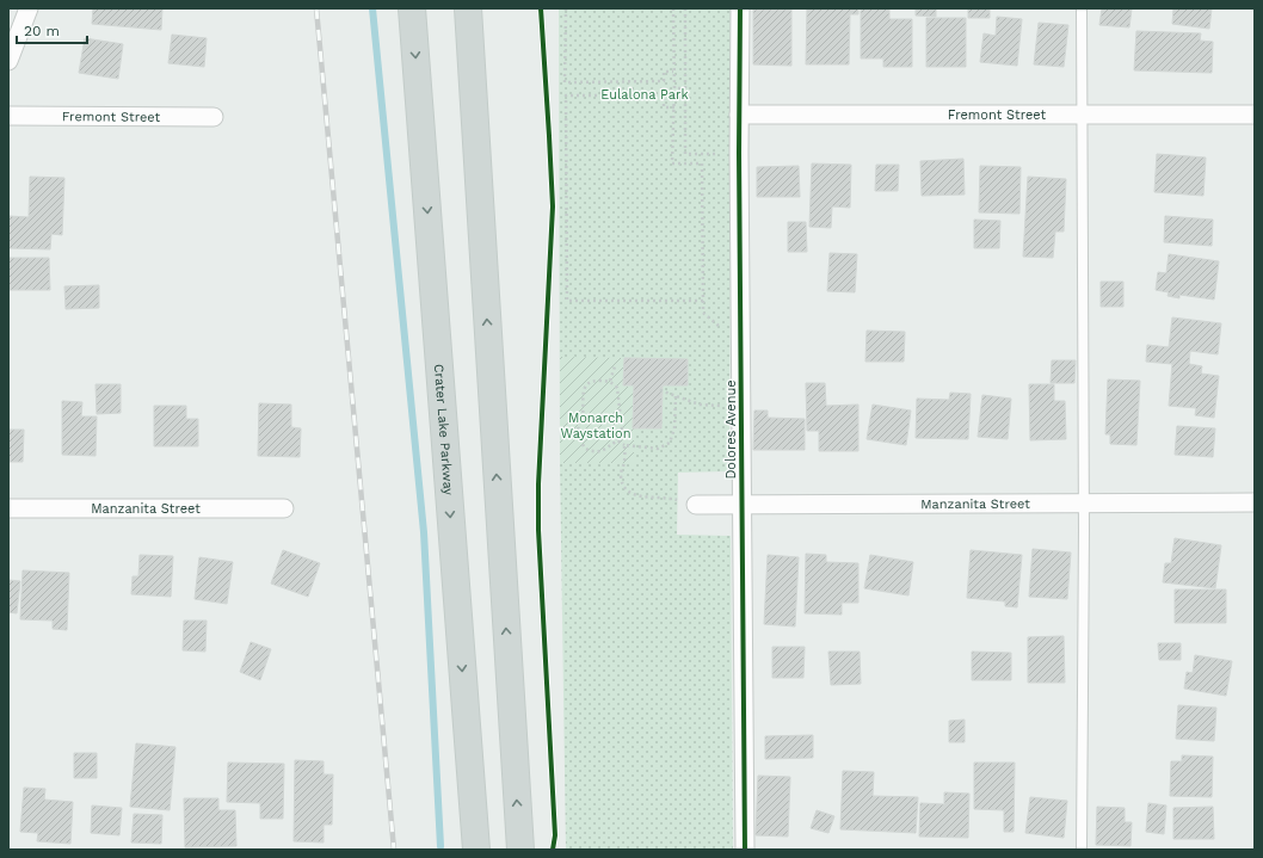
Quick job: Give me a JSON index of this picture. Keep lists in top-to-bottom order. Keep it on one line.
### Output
{"streets":{"main road":["Crater Lake Parkway"],"street":["Fremont Street","Dolores Avenue","Manzanita Street"]},"crossings":[["Fremont Street","Dolores Avenue"],["Dolores Avenue","Manzanita Street"]],"parks":["Eulalona Park","Monarch Waystation"],"scale_bar":"20 m"}
